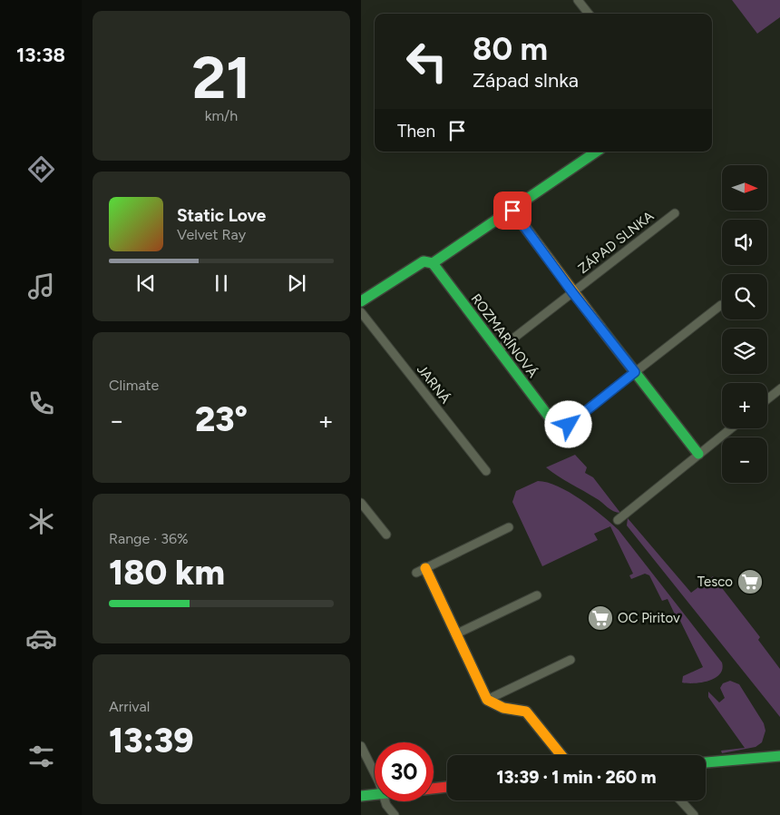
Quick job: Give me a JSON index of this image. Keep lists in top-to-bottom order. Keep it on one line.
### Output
{"streets":{"street":["ZÁPAD SLNKA","ROZMARÍNOVÁ","JARNÁ"]},"crossings":[["ZÁPAD SLNKA","ROZMARÍNOVÁ"]],"places":{"supermarket":["Tesco","OC Piritov"]},"north":"right","page":{"tabs":"13:38","tile":[["21","km/h"],"Climate",["Range · 36%","180 km"],["Arrival","13:39"]],"turn":["80 m","Západ slnka"],"then":"Then","map_buttons":["+","−"],"song":["Static Love","Velvet Ray"],"heat":["−","23°","+"],"limit":"30","trip":"13:39 · 1 min · 260 m"}}
